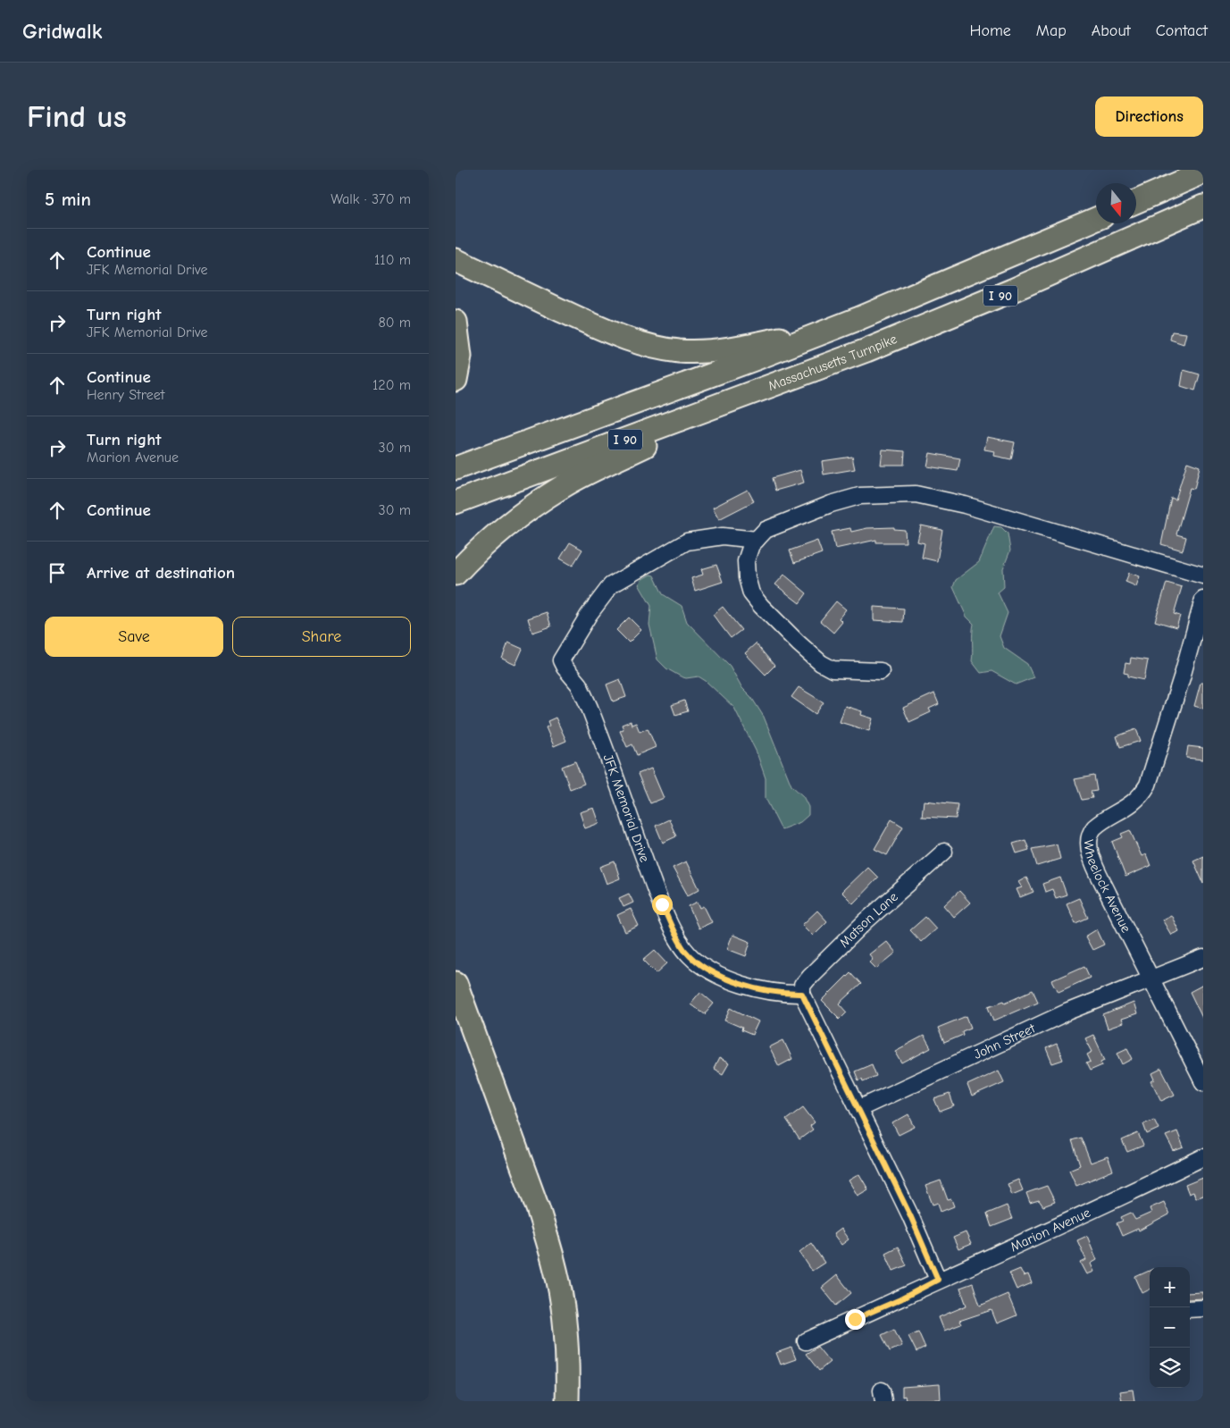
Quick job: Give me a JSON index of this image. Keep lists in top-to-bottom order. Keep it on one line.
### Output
{"streets":{"highway":["I 90","Massachusetts Turnpike"],"street":["JFK Memorial Drive","Wheelock Avenue","Matson Lane","John Street","Marion Avenue"]},"crossings":[["JFK Memorial Drive","Matson Lane"],["Wheelock Avenue","John Street"]],"north":"bottom","page":{"header":"Gridwalk","nav":["Home","Map","About","Contact"],"buttons":["Directions",["Save","Share"]],"title":"Find us","heading":["5 min","Walk · 370 m"],"list":[["Continue","JFK Memorial Drive","110 m"],["Turn right","JFK Memorial Drive","80 m"],["Continue","Henry Street","120 m"],["Turn right","Marion Avenue","30 m"],["Continue","30 m"],"Arrive at destination"],"map_buttons":["+","−"]}}
